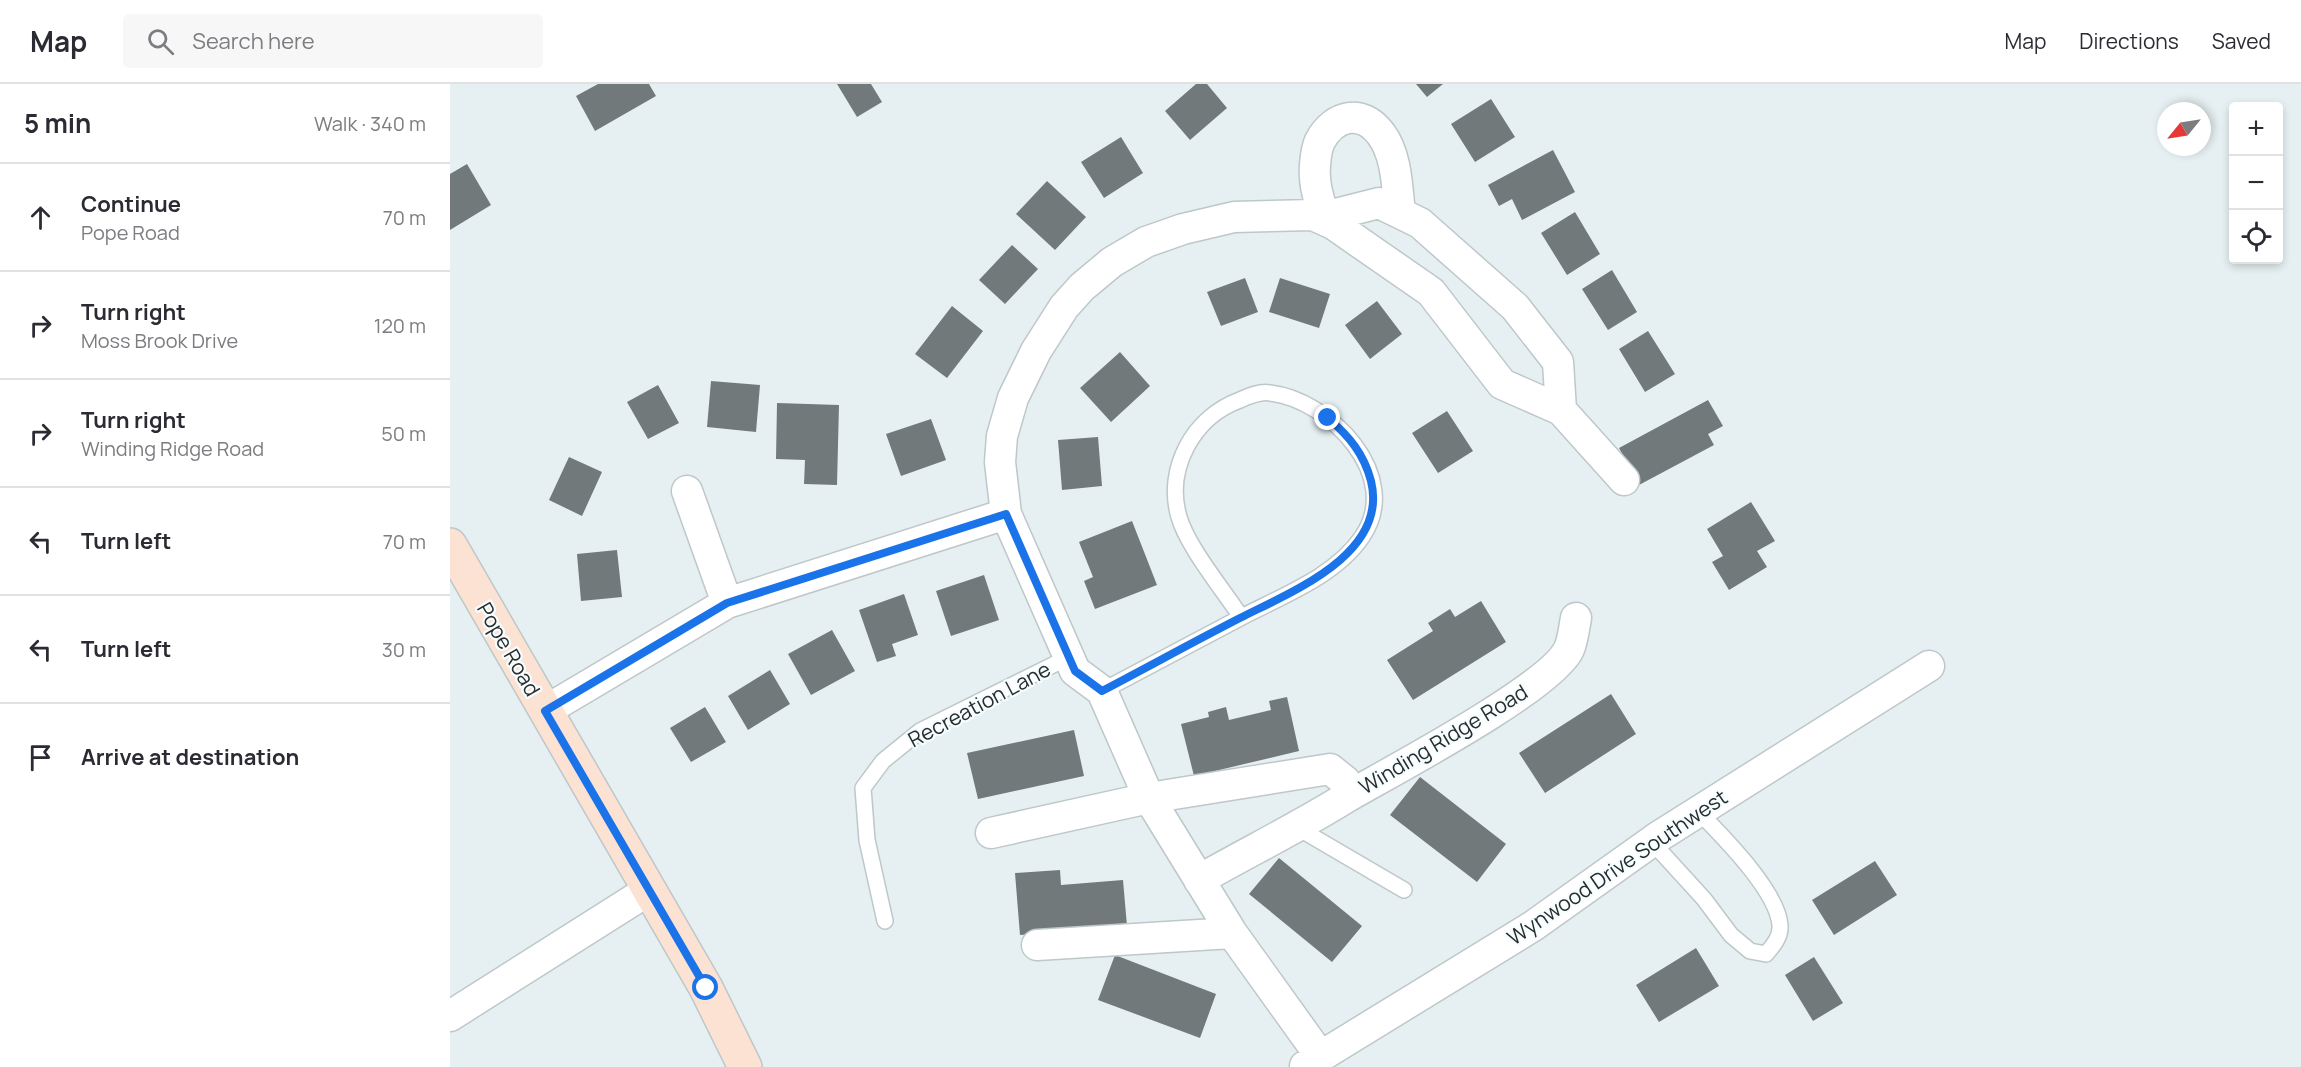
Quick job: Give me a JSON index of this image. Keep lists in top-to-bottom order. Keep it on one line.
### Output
{"streets":{"street":["Pope Road","Winding Ridge Road","Wynwood Drive Southwest"],"lane":["Recreation Lane"]},"north":"bottom left","page":{"header":"Map","search":"Search here","nav":["Map","Directions","Saved"],"heading":["5 min","Walk · 340 m"],"map_buttons":["+","−"],"list":[["Continue","Pope Road","70 m"],["Turn right","Moss Brook Drive","120 m"],["Turn right","Winding Ridge Road","50 m"],["Turn left","70 m"],["Turn left","30 m"],"Arrive at destination"]}}
